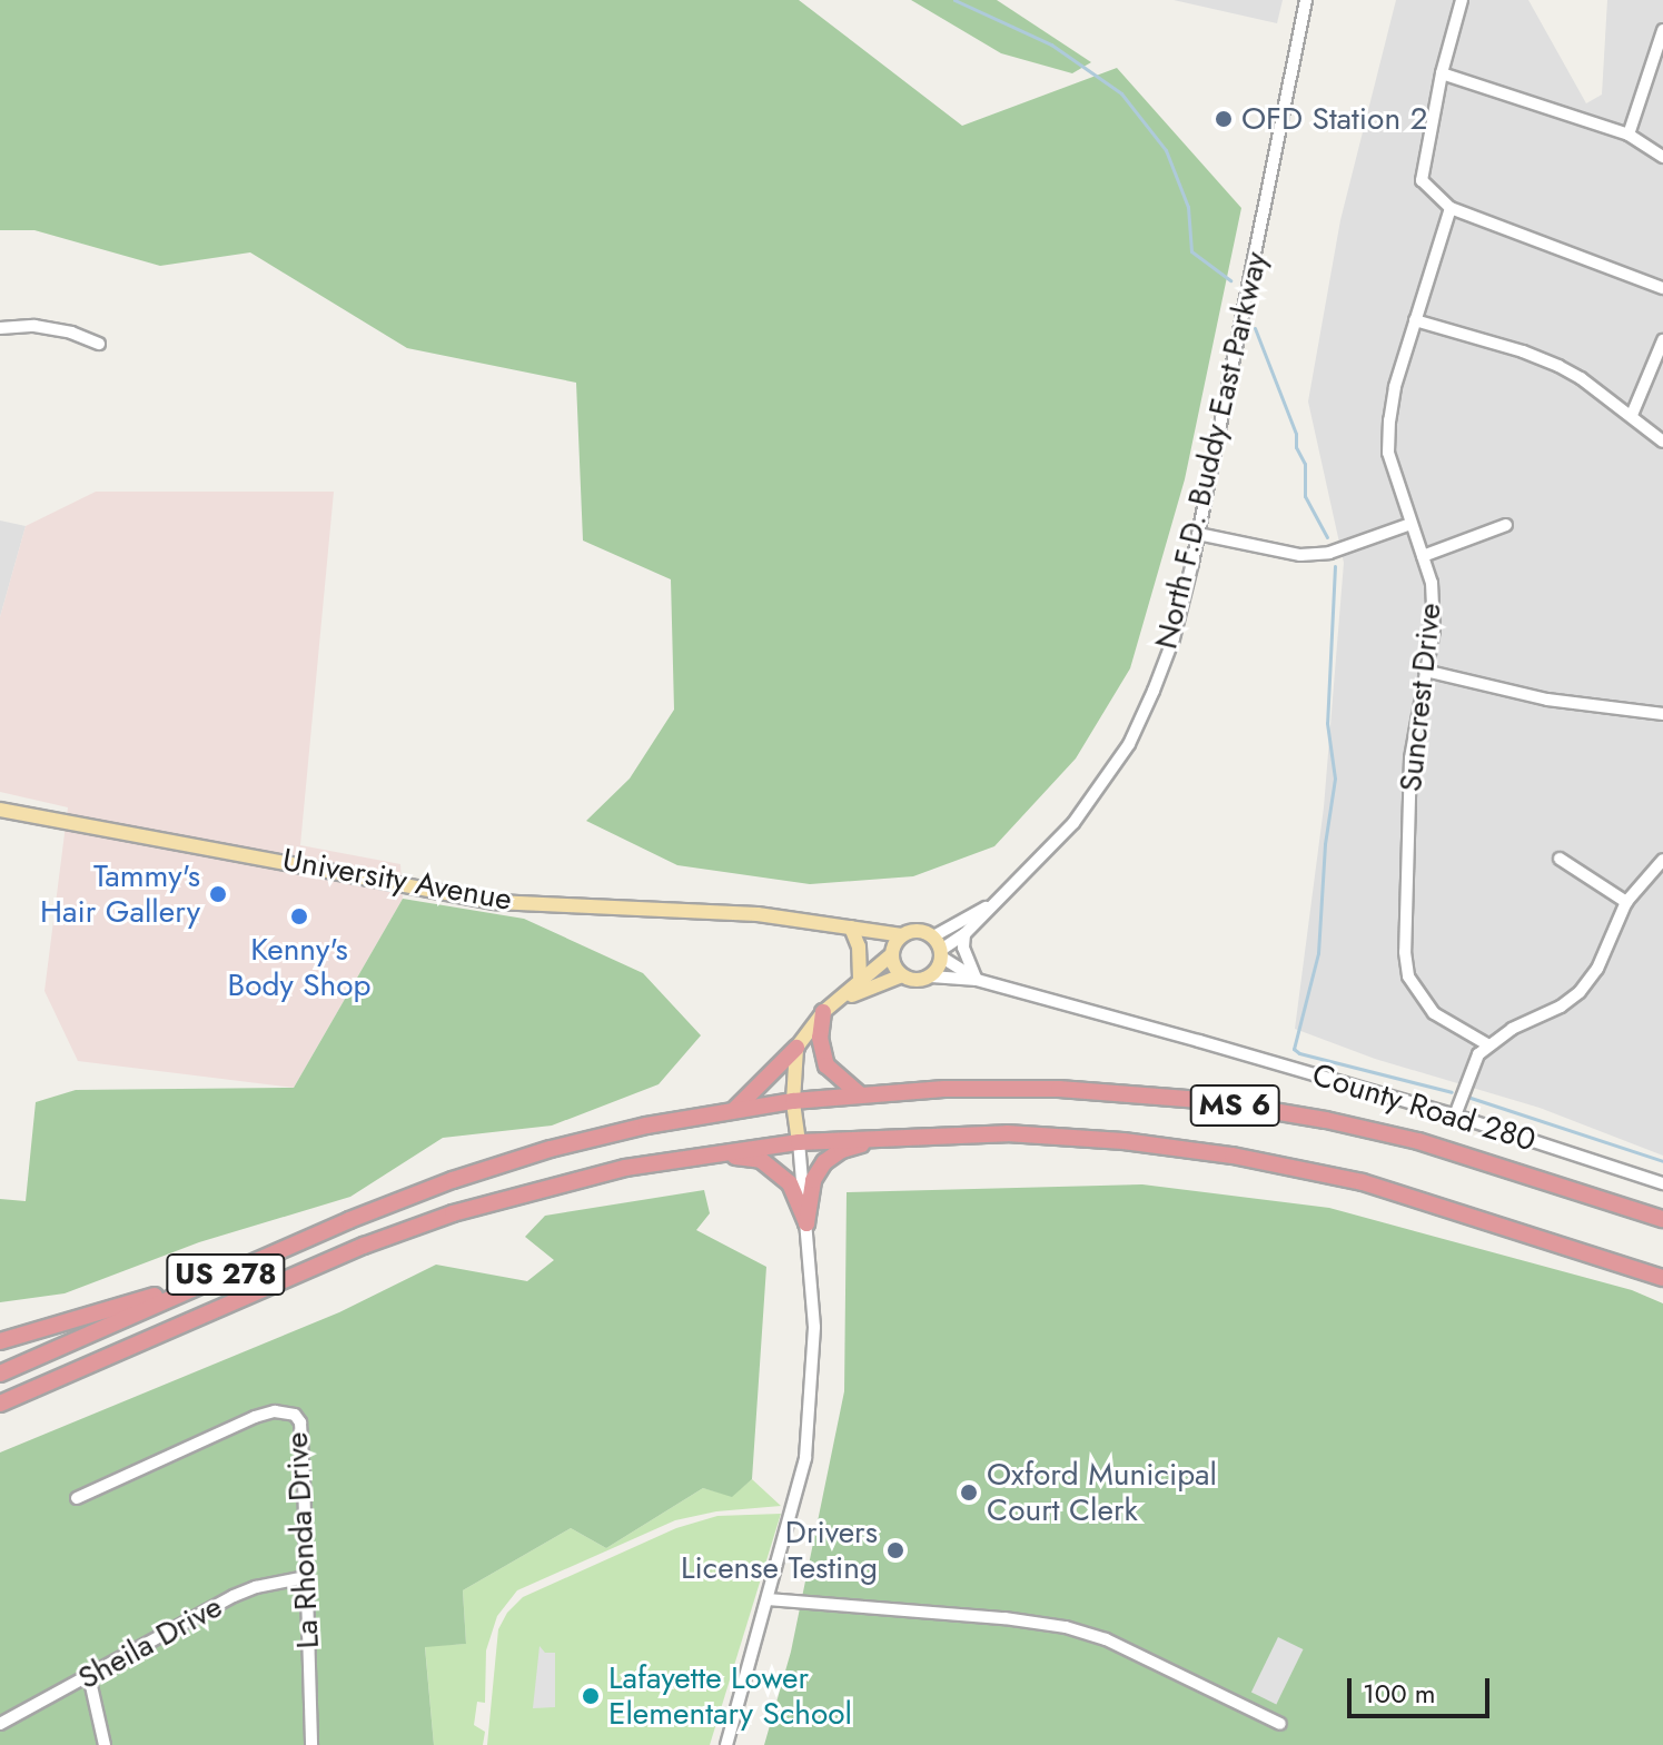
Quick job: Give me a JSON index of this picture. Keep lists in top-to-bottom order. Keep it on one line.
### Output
{"streets":{"highway":["MS 6","US 278"],"main road":["University Avenue"],"street":["North F.D. Buddy East Parkway","Suncrest Drive","County Road 280","La Rhonda Drive","Sheila Drive"]},"crossings":[["North F.D. Buddy East Parkway","University Avenue"],["MS 6","US 278"],["La Rhonda Drive","Sheila Drive"]],"places":["OFD Station 2","Tammy's Hair Gallery","Kenny's Body Shop","Oxford Municipal Court Clerk","Drivers License Testing","Lafayette Lower Elementary School"],"scale_bar":"100 m"}
